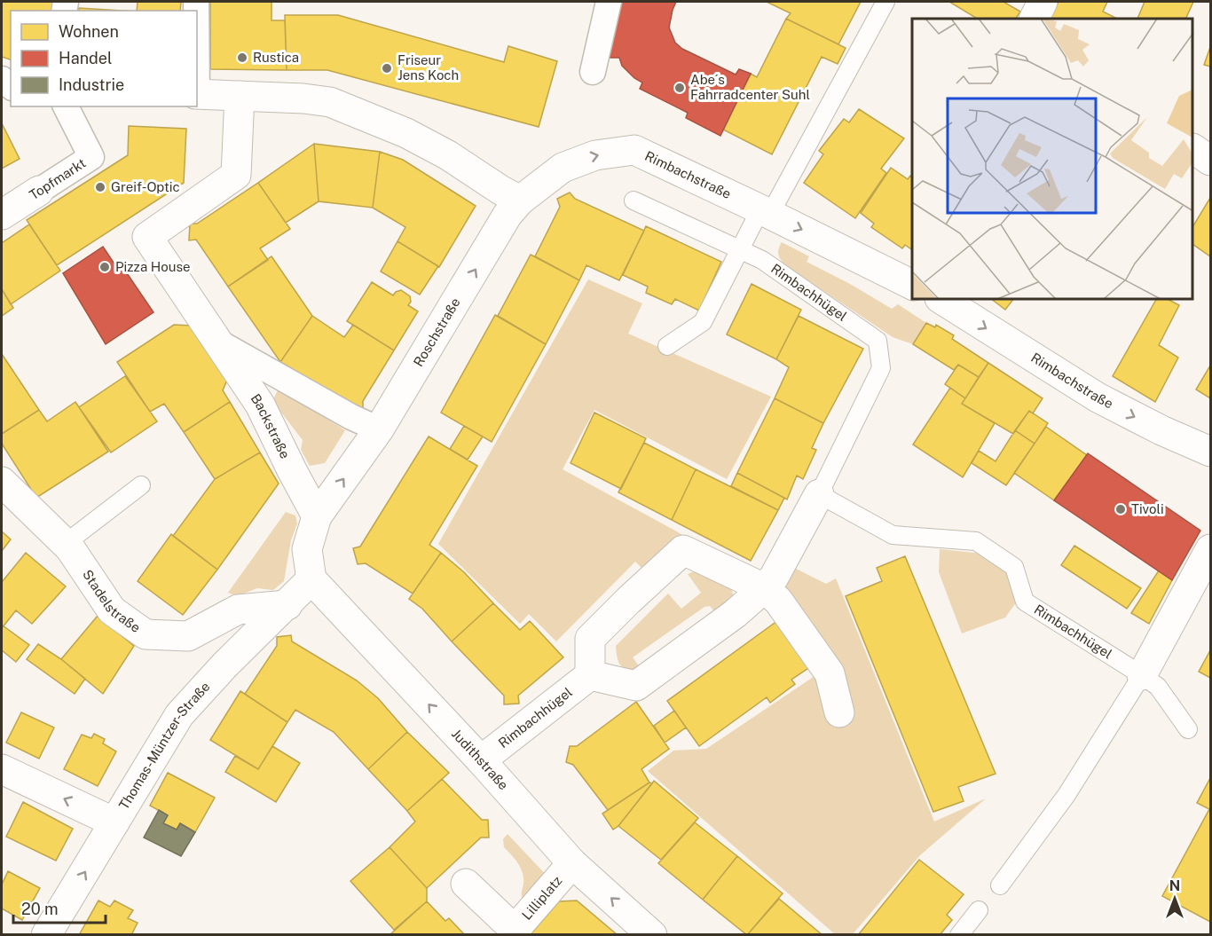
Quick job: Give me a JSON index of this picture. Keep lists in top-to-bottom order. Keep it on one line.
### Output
{"streets":{"street":["Rimbachstraße","Topfmarkt","Rimbachhügel","Roschstraße","Backstraße","Stadelstraße","Thomas-Müntzer-Straße","Judithstraße","Lilliplatz"]},"crossings":[["Rimbachstraße","Roschstraße"],["Rimbachhügel","Judithstraße"],["Roschstraße","Backstraße"],["Roschstraße","Thomas-Müntzer-Straße"],["Roschstraße","Judithstraße"],["Stadelstraße","Thomas-Müntzer-Straße"],["Thomas-Müntzer-Straße","Judithstraße"],["Judithstraße","Lilliplatz"]],"one_way":["Rimbachstraße","Roschstraße","Judithstraße"],"places":["Rustica","Friseur Jens Koch","Abe´s Fahrradcenter Suhl","Greif-Optic","Pizza House","Tivoli"],"legend":["Wohnen","Handel","Industrie"],"scale_bar":"20 m","north":"top"}
